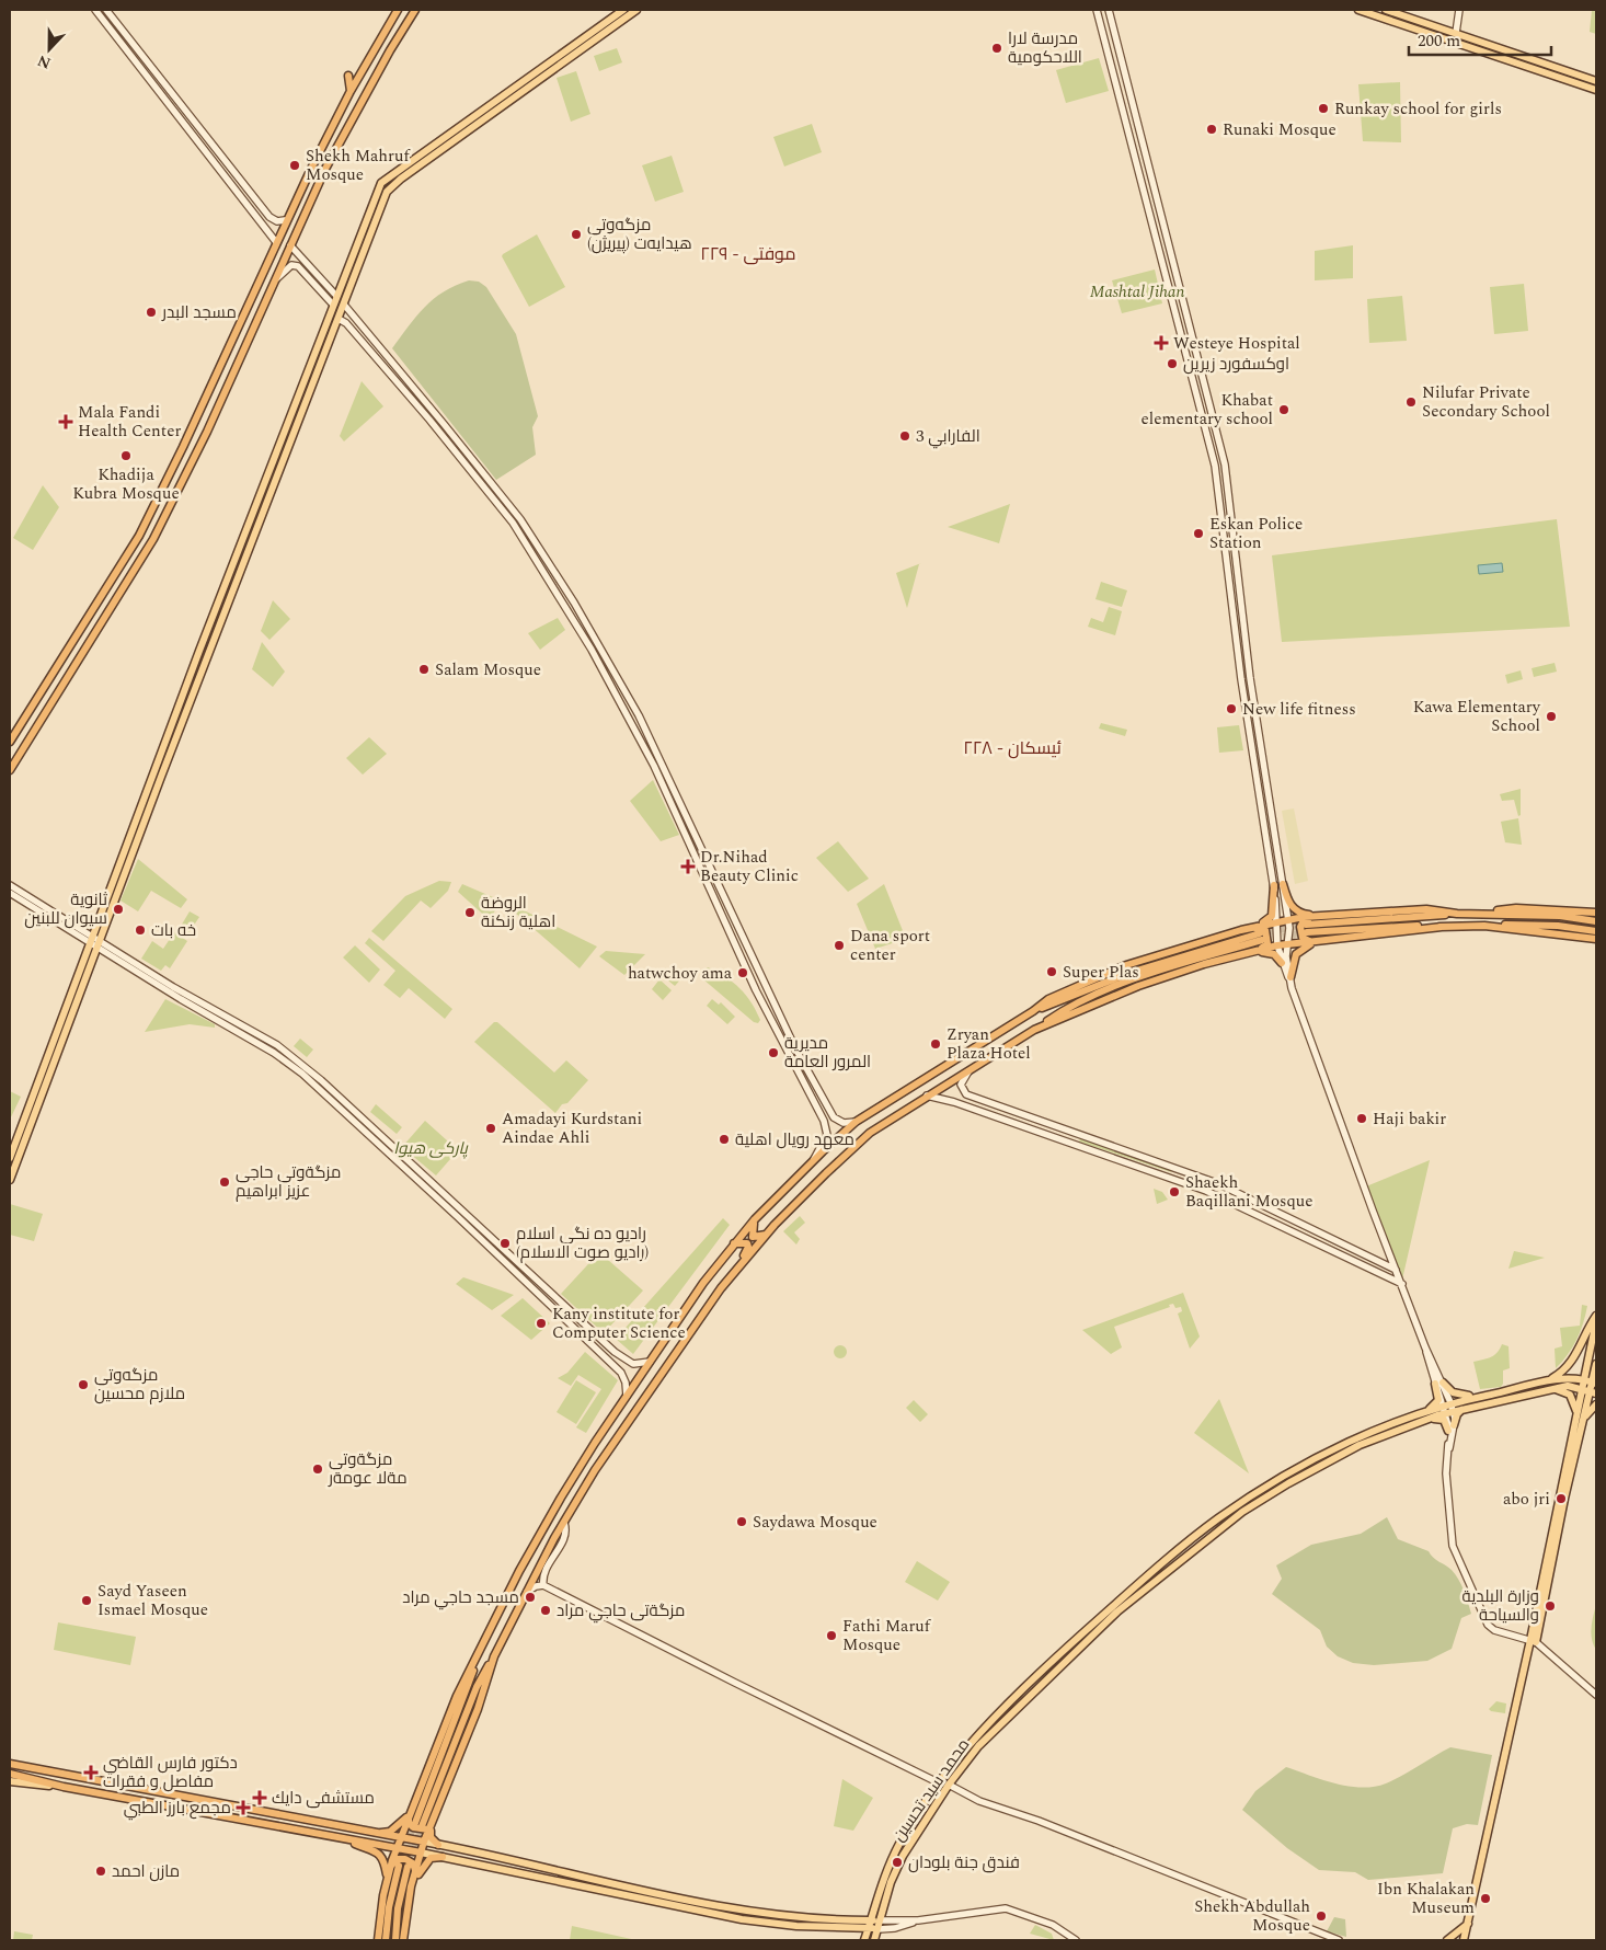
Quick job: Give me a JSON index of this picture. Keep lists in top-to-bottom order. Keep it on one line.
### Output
{"streets":{"main road":["محمد سید تحسین"]},"districts":["موفتی - ٢٢٩","ئیسکان - ٢٢٨"],"parks":["Mashtal Jihan","پاركی هیوا"],"places":{"other":["مدرسة لارا اللاحكومية","Runkay school for girls","Runaki Mosque","Shekh Mahruf Mosque","مزگه‌وتی هیدایه‌ت (پیریژن)","مسجد البدر","اوكسفورد زيرين","Nilufar Private Secondary School","Khabat elementary school","الفارابي 3","Khadija Kubra Mosque","Eskan Police Station","Salam Mosque","New life fitness","Kawa Elementary School","ثانوية سيوان للبنين","الروضة اهلية زنكنة","خه بات","Dana sport center","Super Plas","hatwchoy ama","Zryan Plaza Hotel","مديرية المرور العامة","Haji bakir","Amadayi Kurdstani Aindae Ahli","معهد رويال اهلية","مزگةوتی حاجی عزیز ابراهیم","Shaekh Baqillani Mosque","راديو ده نگی اسلام (رادیو صوت الاسلام)","Kany institute for Computer Science","مزگه‌وتی ملازم محسین","مزگةوتی مةلا عومةر","abo jri","Saydawa Mosque","مسجد حاجي مراد","Sayd Yaseen Ismael Mosque","وزارة البلدية والسياحة","مزگةتی حاجي مراد","Fathi Maruf Mosque","فندق جنة بلودان","مازن احمد","Ibn Khalakan Museum","Shekh Abdullah Mosque"],"health":["Westeye Hospital","Mala Fandi Health Center","Dr.Nihad Beauty Clinic","دكتور فارس القاضي مفاصل و فقرات","مستشفى دايك","مجمع بارز الطبي"]},"scale_bar":"200 m","north":"bottom"}
